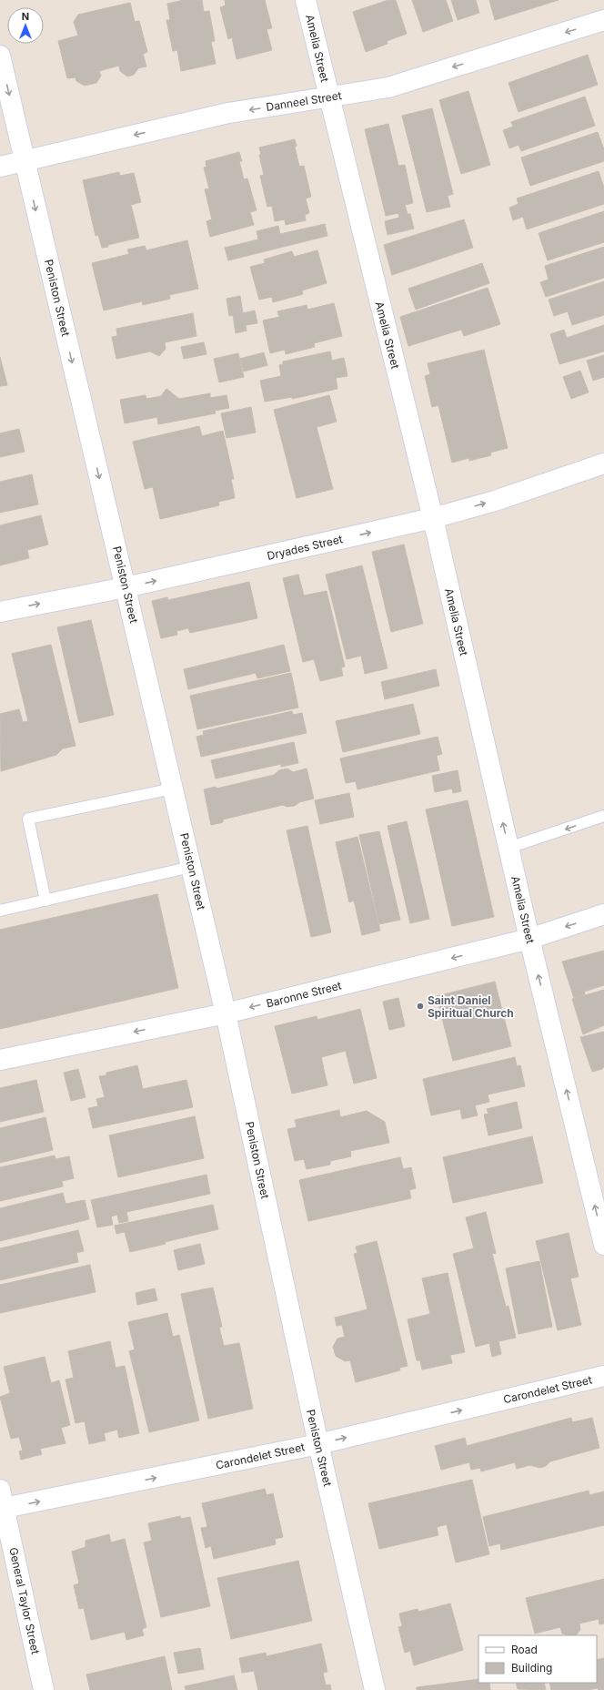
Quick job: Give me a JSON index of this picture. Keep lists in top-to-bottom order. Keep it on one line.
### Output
{"streets":{"street":["Amelia Street","Danneel Street","Peniston Street","Dryades Street","Baronne Street","Carondelet Street","General Taylor Street"]},"crossings":[["Amelia Street","Danneel Street"],["Amelia Street","Dryades Street"],["Amelia Street","Baronne Street"],["Danneel Street","Peniston Street"],["Peniston Street","Dryades Street"],["Peniston Street","Baronne Street"],["Peniston Street","Carondelet Street"],["Carondelet Street","General Taylor Street"]],"one_way":["Amelia Street","Danneel Street","Dryades Street","Baronne Street","Carondelet Street"],"places":["Saint Daniel Spiritual Church"],"legend":["Road","Building"],"north":"top"}
